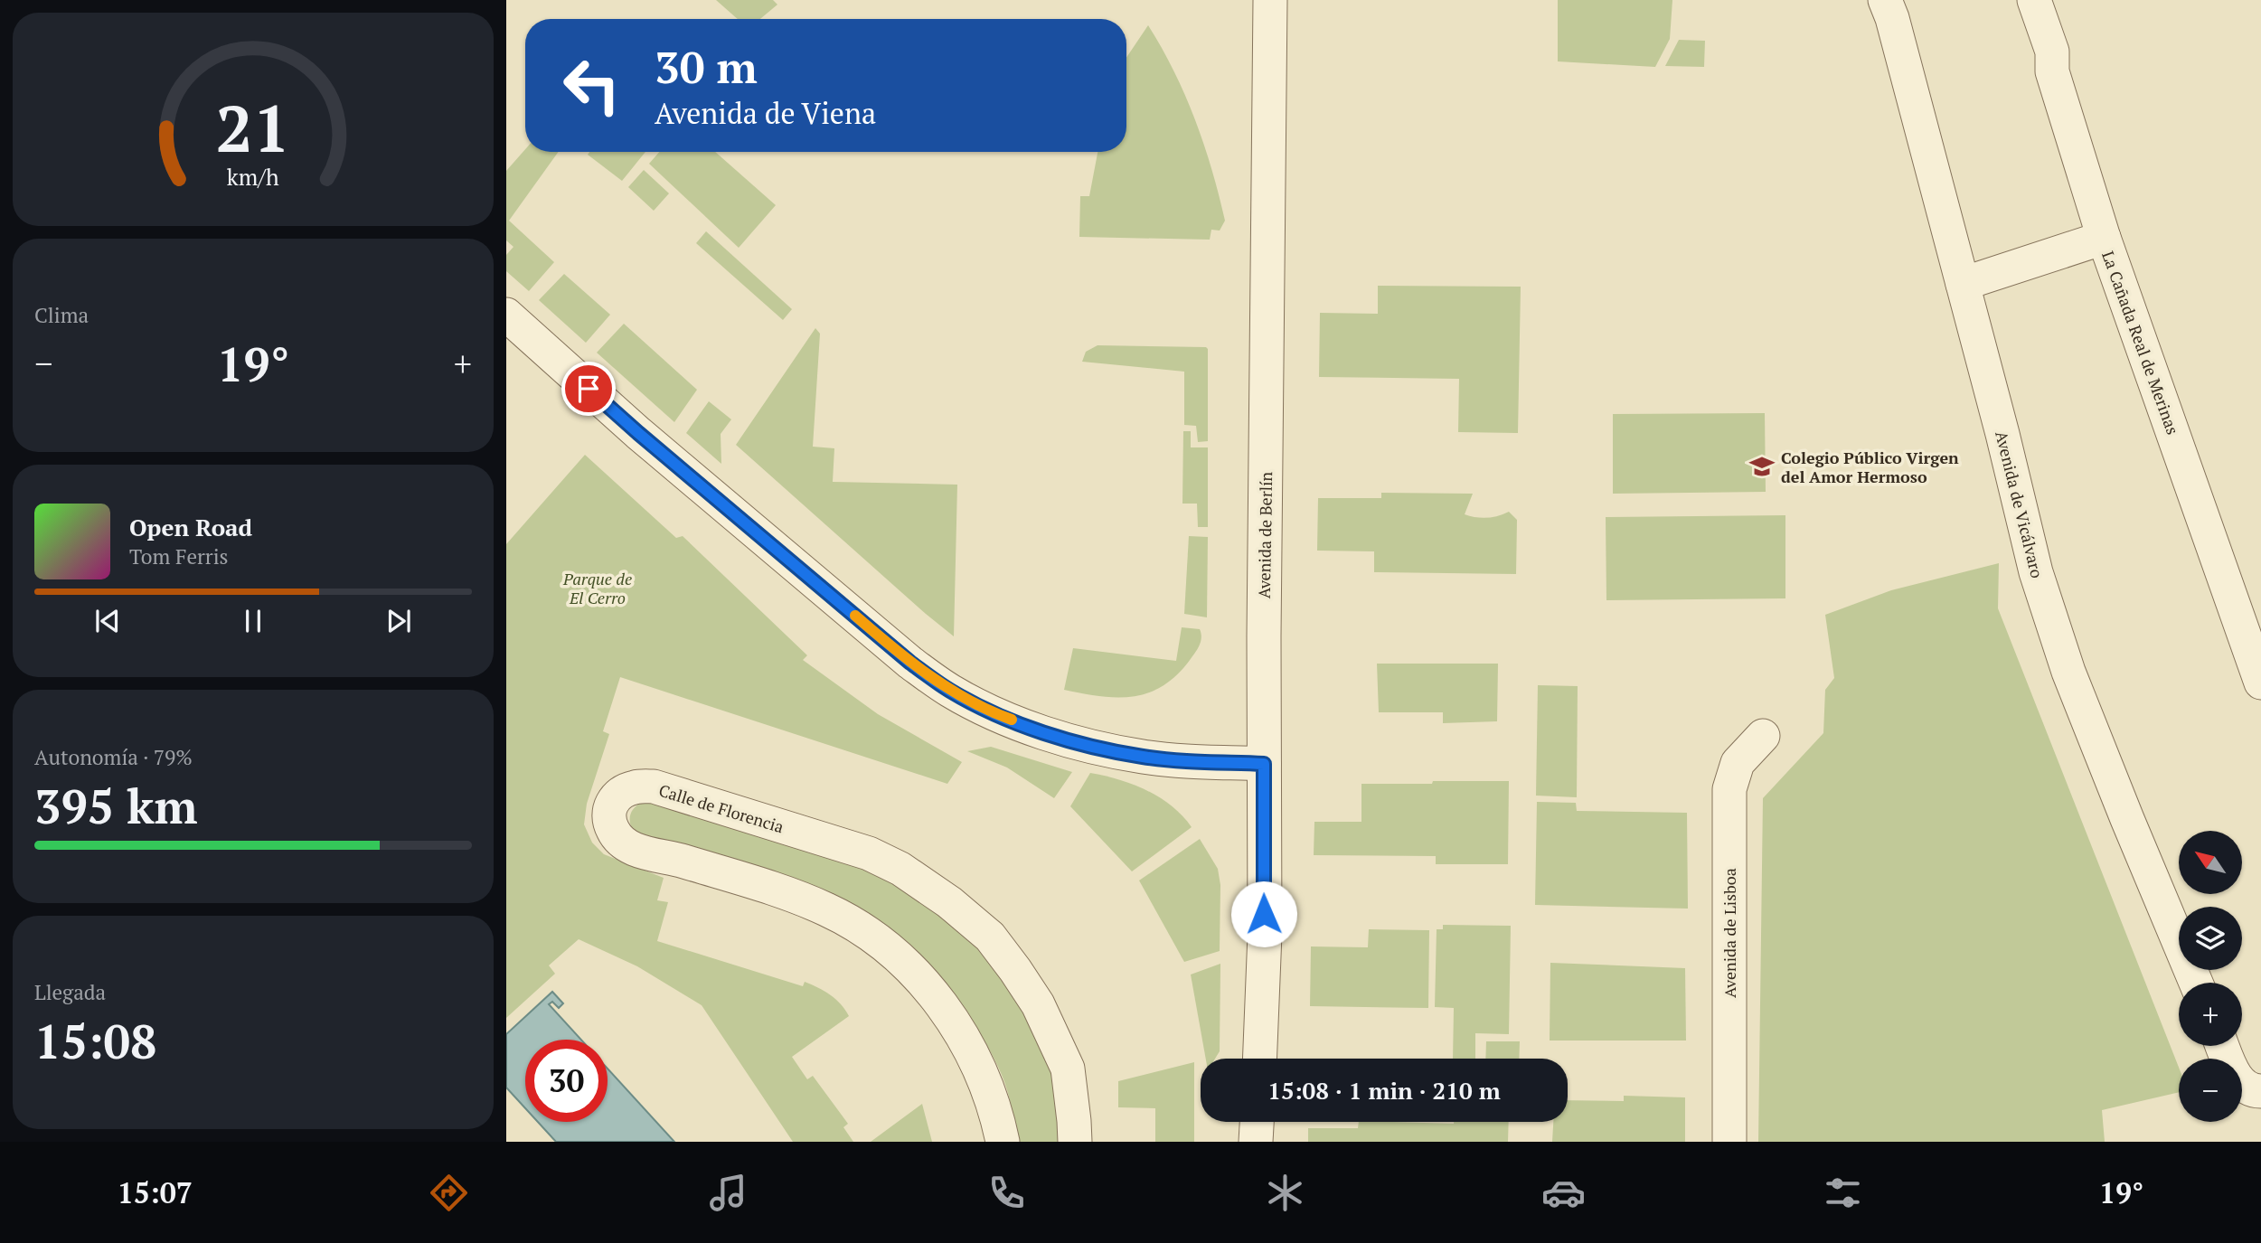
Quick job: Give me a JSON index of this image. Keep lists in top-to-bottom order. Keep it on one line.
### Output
{"streets":{"street":["La Cañada Real de Merinas","Avenida de Vicálvaro","Avenida de Berlín","Calle de Florencia","Avenida de Lisboa"]},"parks":["Parque de El Cerro"],"places":{"school or university":["Colegio Público Virgen del Amor Hermoso"]},"north":"top left","page":{"turn":["30 m","Avenida de Viena"],"tile":["Clima",["Autonomía · 79%","395 km"],["Llegada","15:08"]],"heat":["−","19°","+"],"song":["Open Road","Tom Ferris"],"map_buttons":["+","−"],"limit":"30","trip":"15:08 · 1 min · 210 m","tabs":["15:07","19°"],"gauge":["21","km/h"]}}
